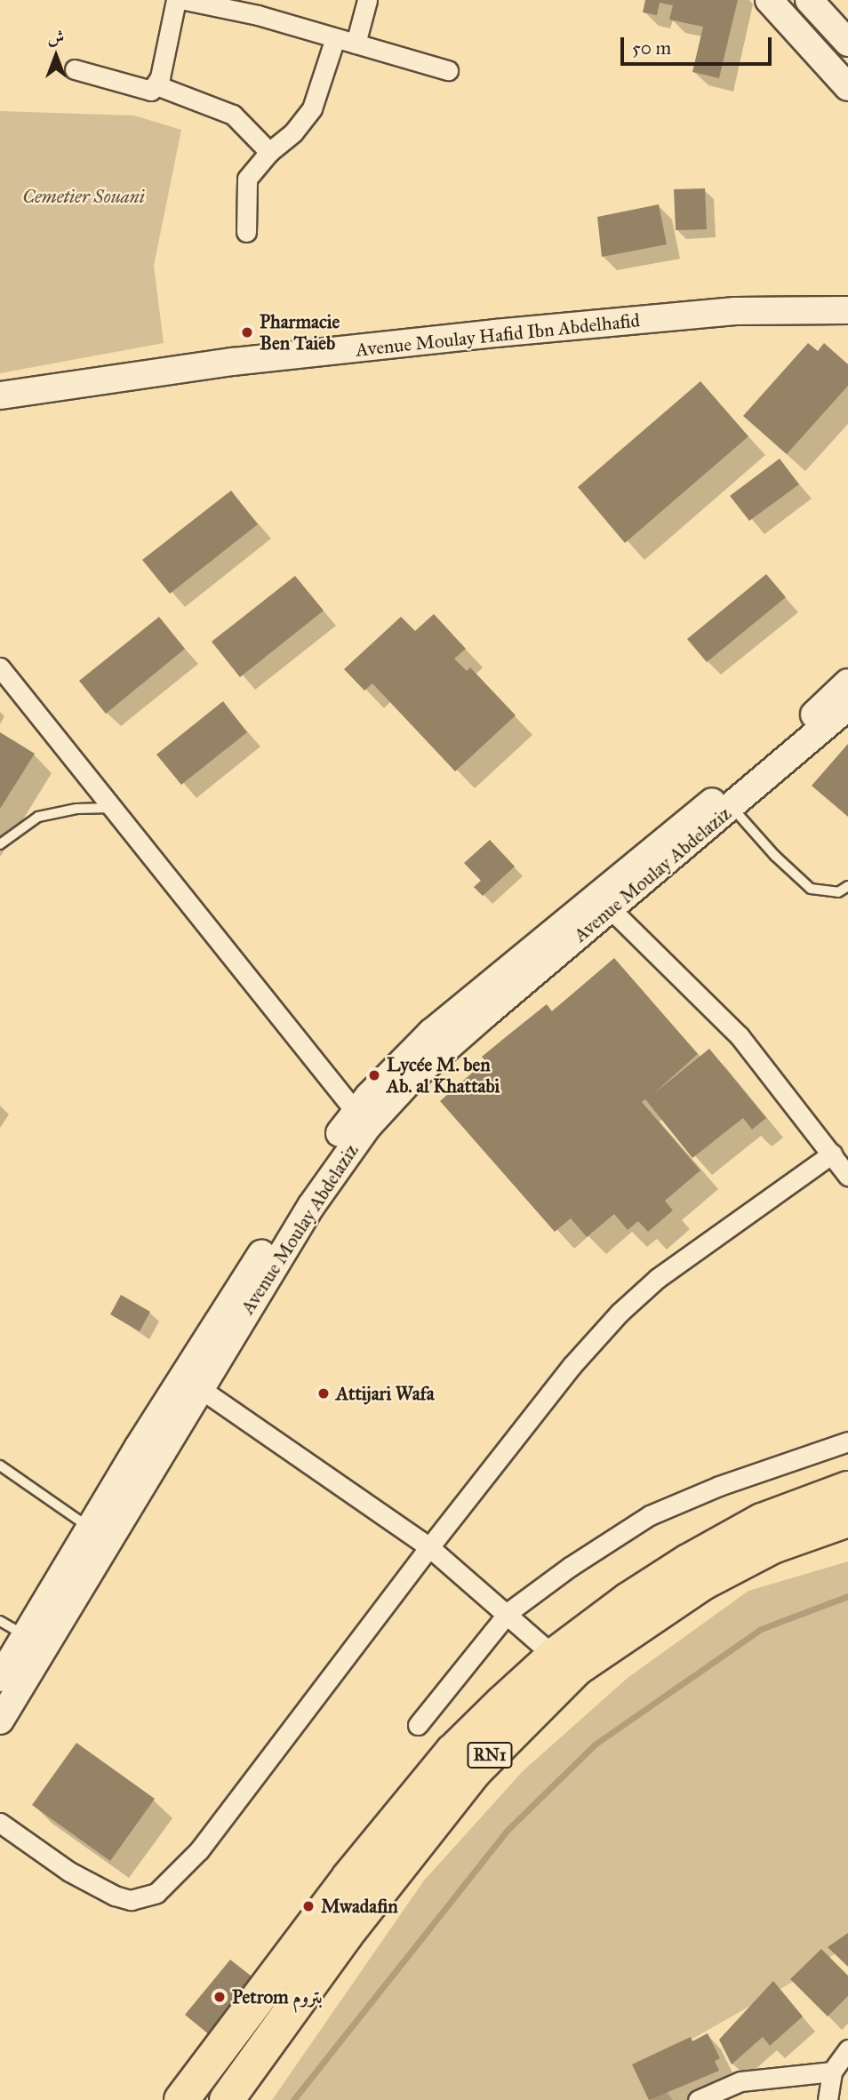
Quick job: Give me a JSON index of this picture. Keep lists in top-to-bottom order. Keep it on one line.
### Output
{"streets":{"highway":["RN1"],"main road":["Avenue Moulay Hafid Ibn Abdelhafid","Avenue Moulay Abdelaziz"]},"parks":["Cemetier Souani"],"places":["Pharmacie Ben Taieb","Lycée M. ben Ab. al Khattabi","Attijari Wafa","Mwadafin","Petrom بتروم"],"scale_bar":"50 m","north":"top"}
